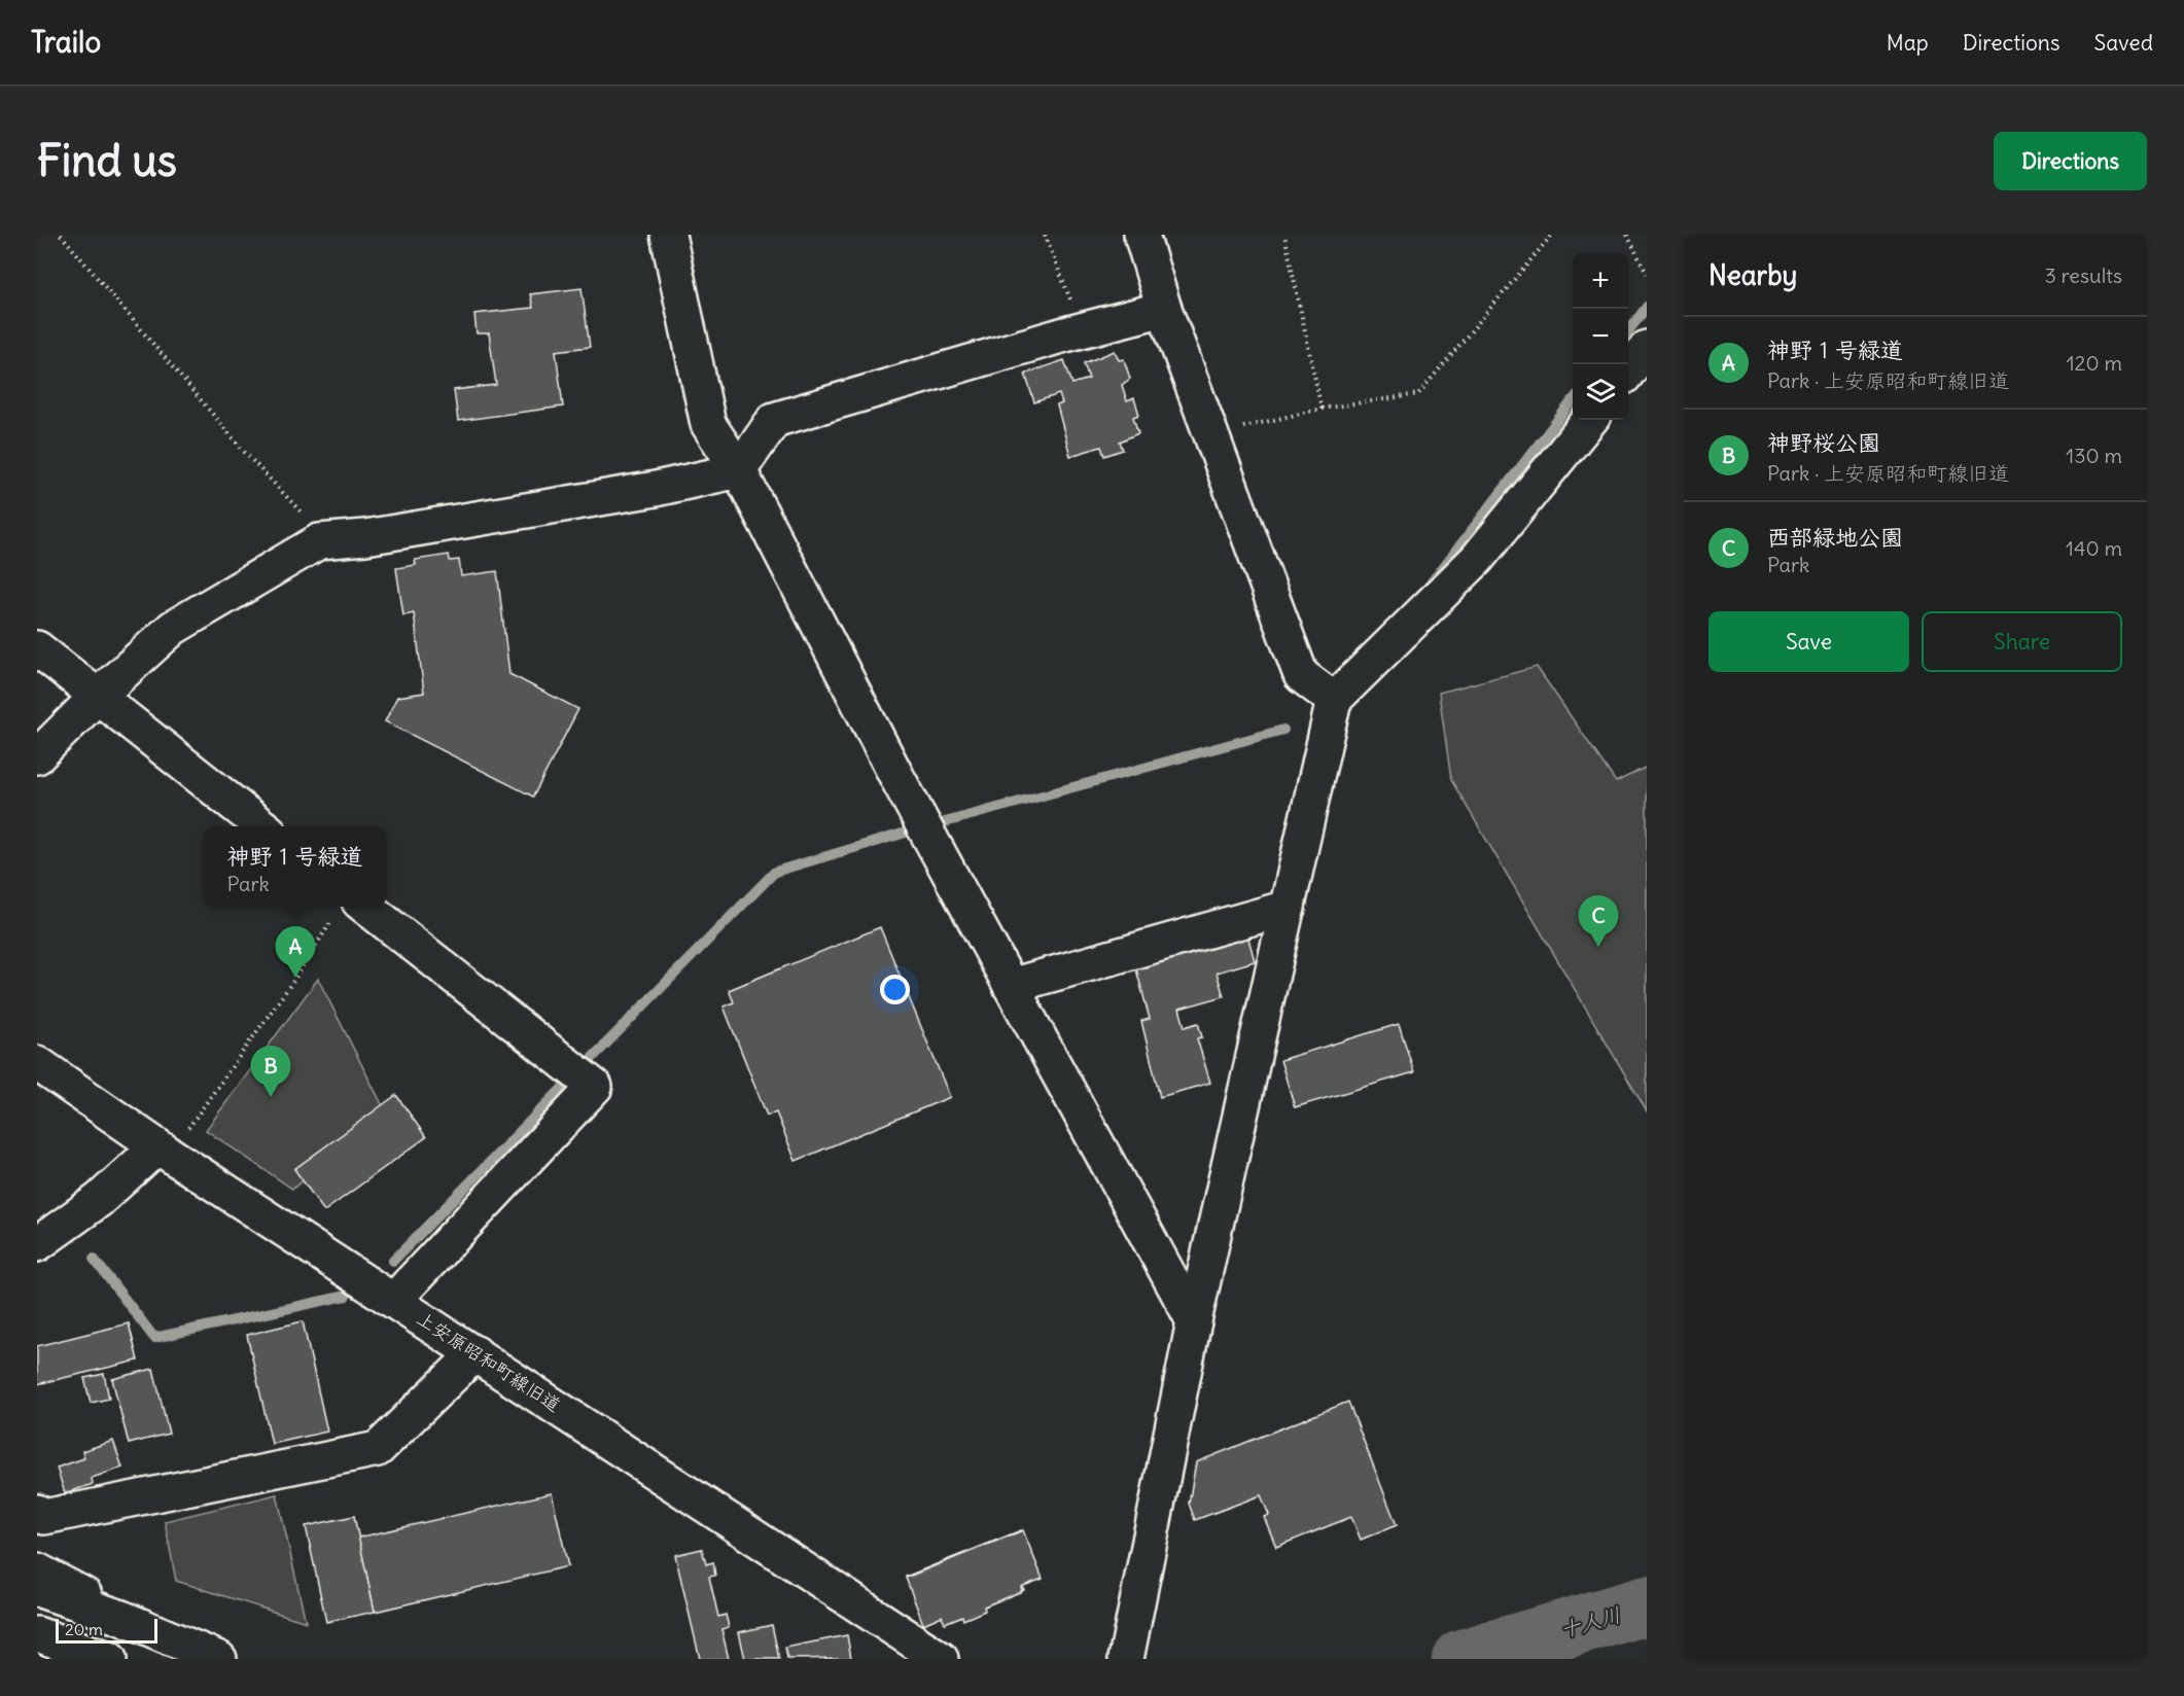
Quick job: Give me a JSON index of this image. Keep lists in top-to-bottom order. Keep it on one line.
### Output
{"streets":{"main road":["上安原昭和町線旧道"]},"water":["十人川"],"scale_bar":"20 m","page":{"header":"Trailo","nav":["Map","Directions","Saved"],"buttons":["Directions",["Save","Share"]],"title":"Find us","heading":["Nearby","3 results"],"map_buttons":["+","−"],"list":[{"mark":"A","name":"神野１号緑道","note":"Park · 上安原昭和町線旧道","value":"120 m"},{"mark":"B","name":"神野桜公園","note":"Park · 上安原昭和町線旧道","value":"130 m"},{"mark":"C","name":"西部緑地公園","note":"Park","value":"140 m"}],"popup":["神野１号緑道","Park"],"pins":["C","A","B"],"scale":"20 m"}}
